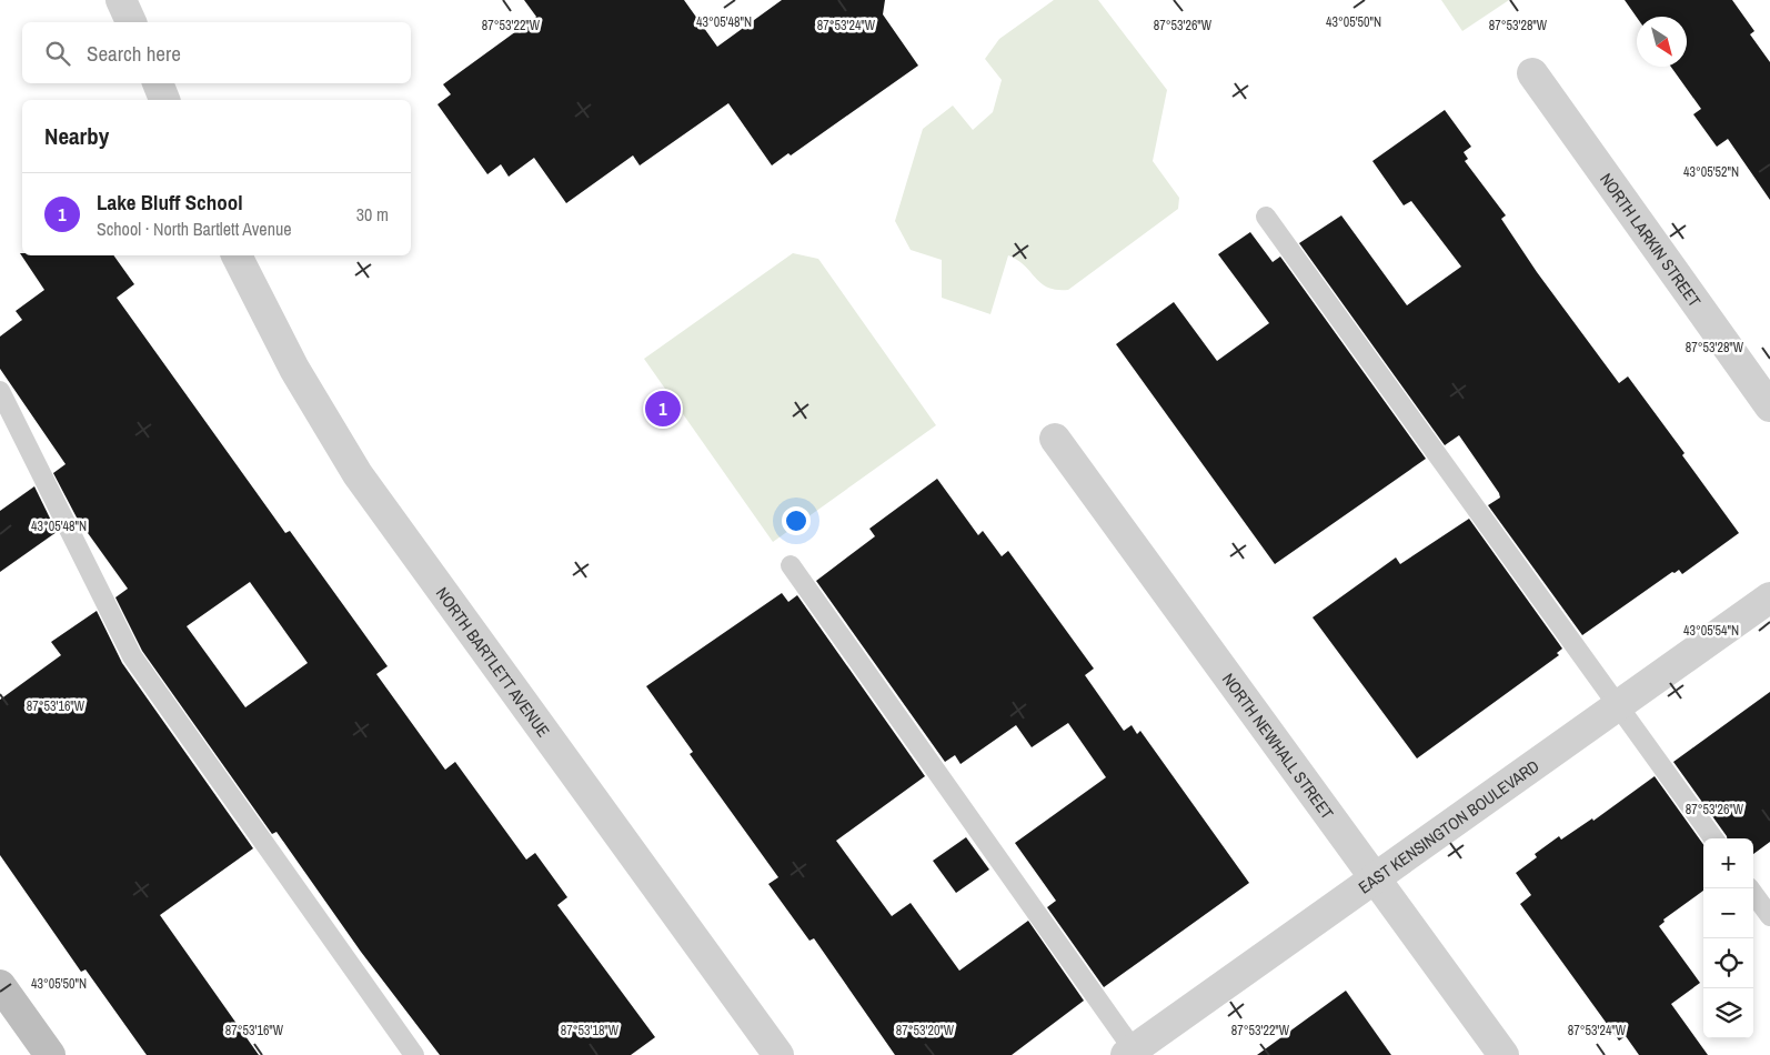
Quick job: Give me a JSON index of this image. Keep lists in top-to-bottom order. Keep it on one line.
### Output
{"streets":{"street":["NORTH LARKIN STREET","NORTH BARTLETT AVENUE","NORTH NEWHALL STREET","EAST KENSINGTON BOULEVARD"]},"crossings":[["NORTH NEWHALL STREET","EAST KENSINGTON BOULEVARD"]],"north":"bottom right","page":{"search":"Search here","heading":"Nearby","list":[{"mark":"1","name":"Lake Bluff School","note":"School · North Bartlett Avenue","value":"30 m"}],"pins":"1","map_buttons":["+","−"]},"coordinates":["43°05'48\"N","43°05'50\"N","87°53'22\"W","87°53'24\"W","87°53'26\"W","87°53'28\"W","43°05'52\"N","43°05'54\"N","87°53'16\"W","87°53'18\"W","87°53'20\"W"]}
